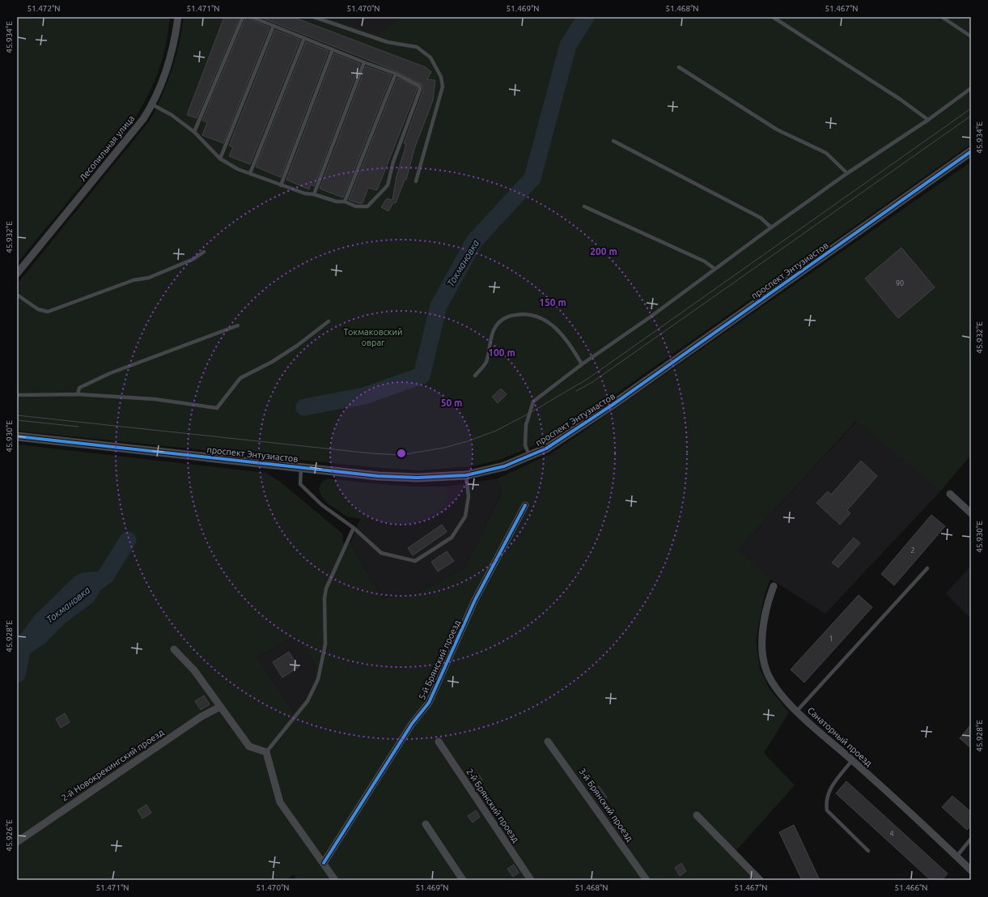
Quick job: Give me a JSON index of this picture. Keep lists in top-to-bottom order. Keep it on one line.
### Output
{"streets":{"street":["Лесопильная улица","проспект Энтузиастов","5-й Брянский проезд","Санаторный проезд","2-й Новокрекингский проезд","3-й Брянский проезд","2-й Брянский проезд"]},"water":["Токмановка"],"parks":["Токмаковский овраг"],"house_numbers":["90","2","1","4"],"coordinates":["51.472°N","51.471°N","51.470°N","51.469°N","51.468°N","51.467°N","45.934°E","45.932°E","45.930°E","45.928°E","45.926°E","51.466°N"],"rings":["200 m","150 m","100 m","50 m"]}
